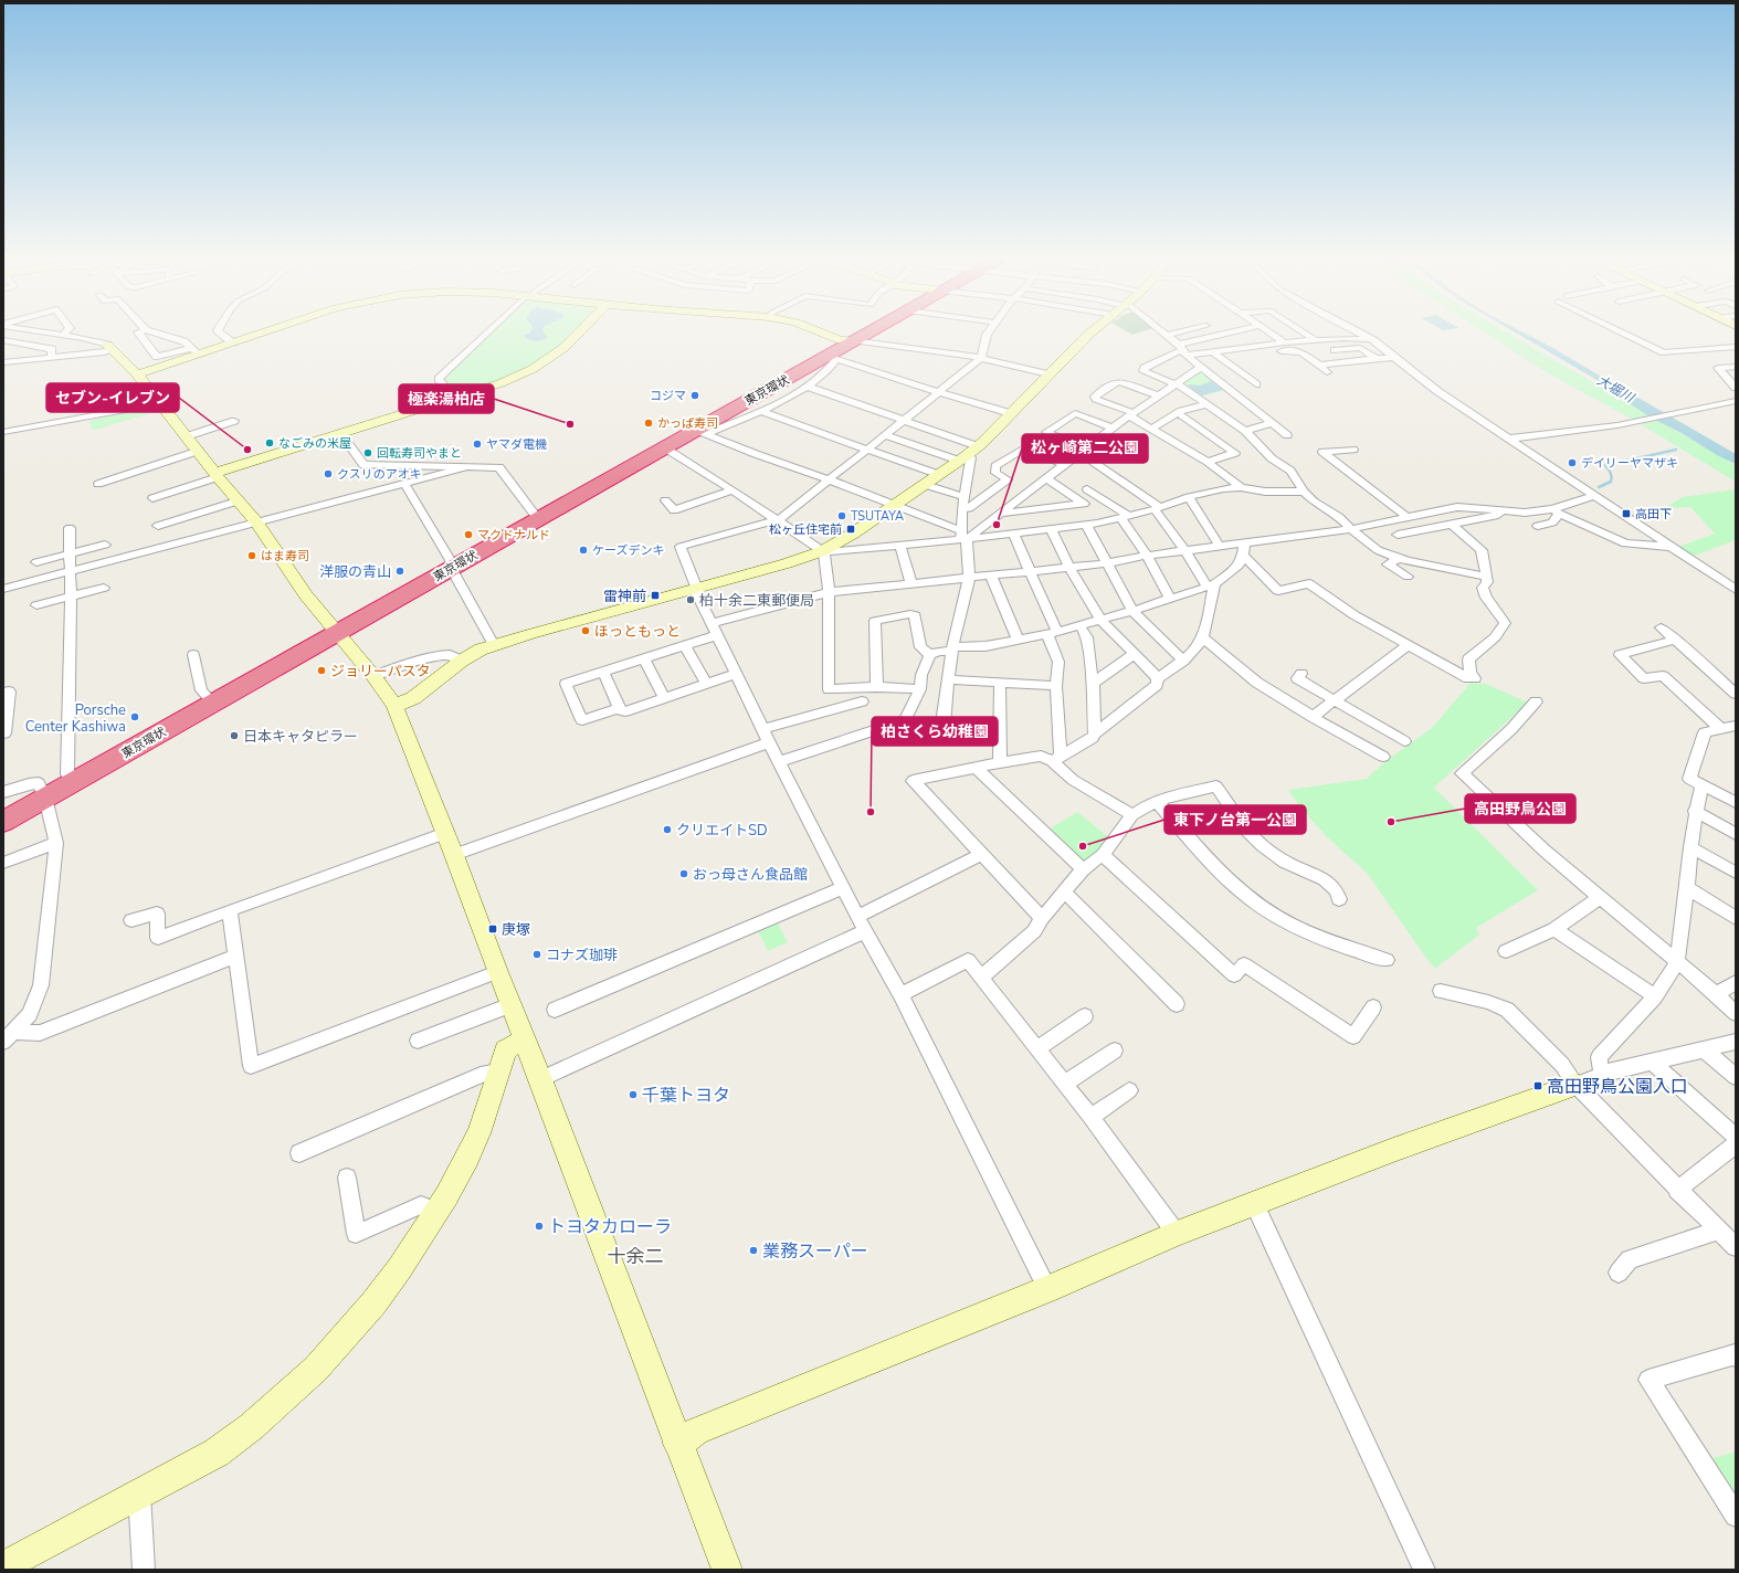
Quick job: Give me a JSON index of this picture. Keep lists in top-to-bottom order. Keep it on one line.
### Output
{"streets":{"highway":["東京環状"]},"districts":["十余二"],"water":["大堀川"],"places":{"other":["コジマ","かっぱ寿司","極楽湯柏店","なごみの米屋","ヤマダ電機","セブン-イレブン","回転寿司やまと","デイリーヤマザキ","クスリのアオキ","TSUTAYA","松ヶ崎第二公園","マクドナルド","ケーズデンキ","はま寿司","洋服の青山","柏十余二東郵便局","ほっともっと","ジョリーパスタ","Porsche Center Kashiwa","日本キャタピラー","柏さくら幼稚園","高田野鳥公園","クリエイトSD","東下ノ台第一公園","おっ母さん食品館","コナズ珈琲","千葉トヨタ","トヨタカローラ","業務スーパー"],"transit":["高田下","松ヶ丘住宅前","雷神前","庚塚","高田野鳥公園入口"]}}
